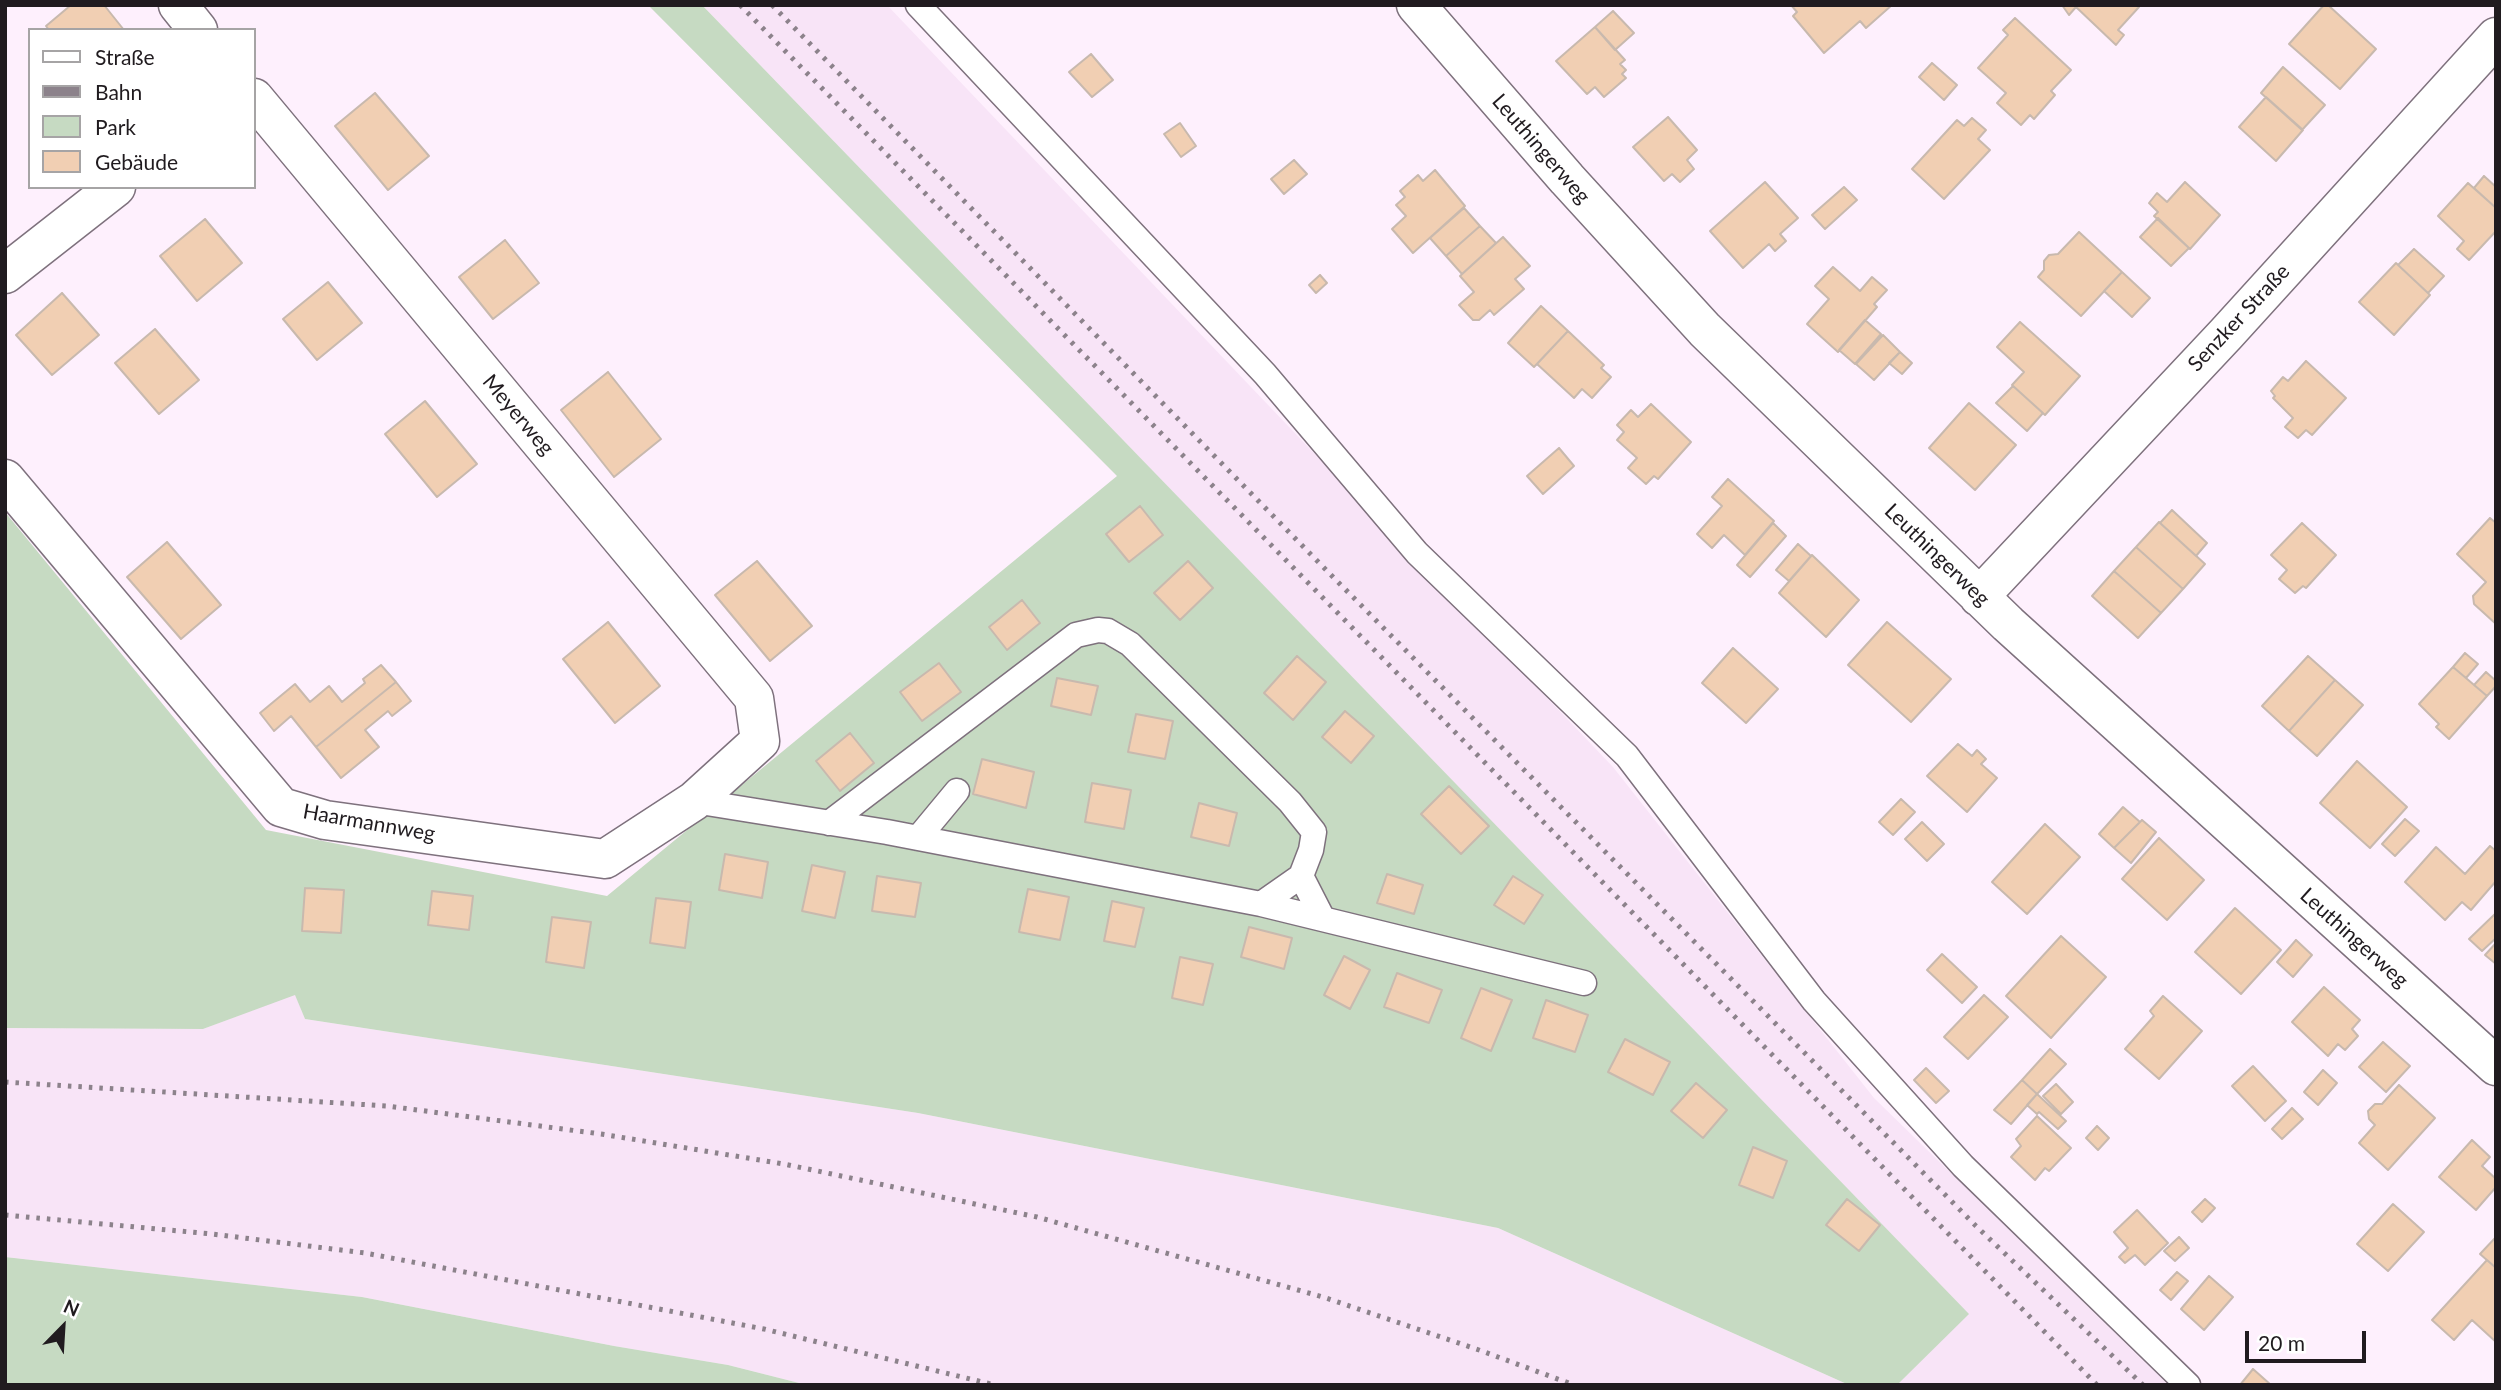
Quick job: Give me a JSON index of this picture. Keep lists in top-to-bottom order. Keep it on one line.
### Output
{"streets":{"street":["Leuthingerweg","Senzker Straße","Meyerweg","Haarmannweg"]},"crossings":[["Leuthingerweg","Senzker Straße"],["Meyerweg","Haarmannweg"]],"legend":["Straße","Bahn","Park","Gebäude"],"scale_bar":"20 m","north":"top right"}
